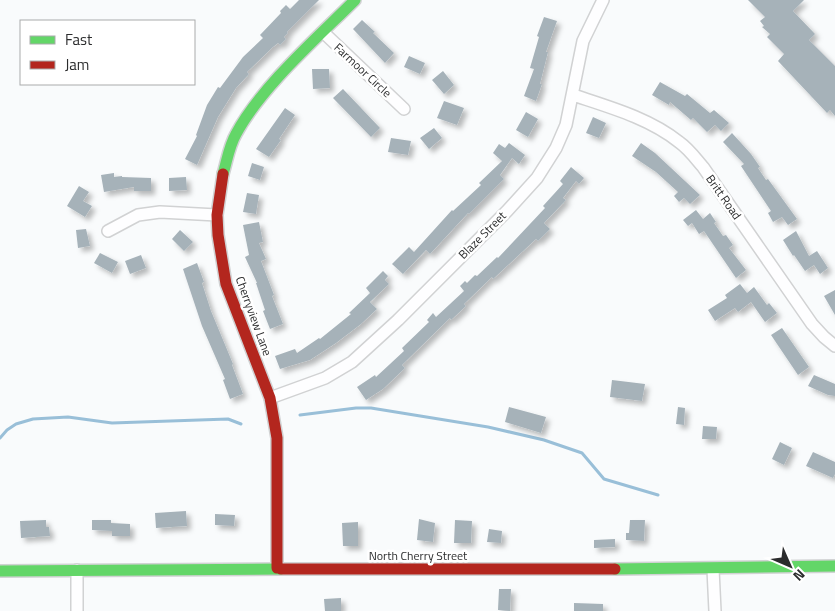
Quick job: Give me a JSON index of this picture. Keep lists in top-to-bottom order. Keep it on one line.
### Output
{"streets":{"street":["Farmoor Circle","Britt Road","Blaze Street","Cherryview Lane","North Cherry Street"]},"crossings":[["Farmoor Circle","Cherryview Lane"],["Britt Road","Blaze Street"],["Blaze Street","Cherryview Lane"],["Cherryview Lane","North Cherry Street"]],"legend":["Fast","Jam"],"north":"bottom right"}
